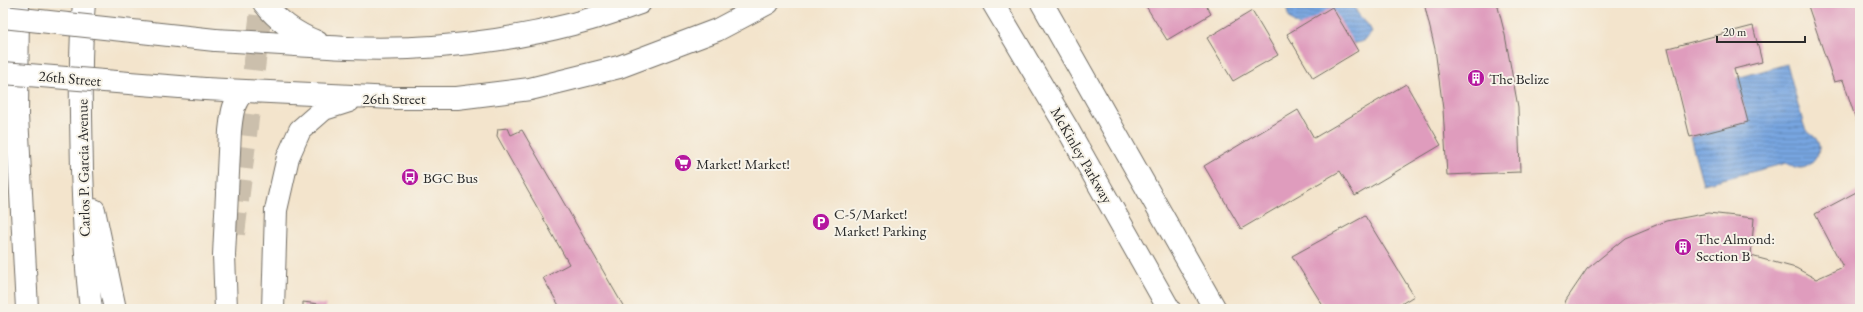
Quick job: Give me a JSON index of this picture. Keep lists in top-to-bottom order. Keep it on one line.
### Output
{"streets":{"main road":["26th Street","McKinley Parkway","Carlos P. Garcia Avenue"]},"places":{"building":["The Belize","The Almond: Section B"],"supermarket":["Market! Market!"],"bus stop":["BGC Bus"],"parking":["C-5/Market! Market! Parking"]},"scale_bar":"20 m"}
